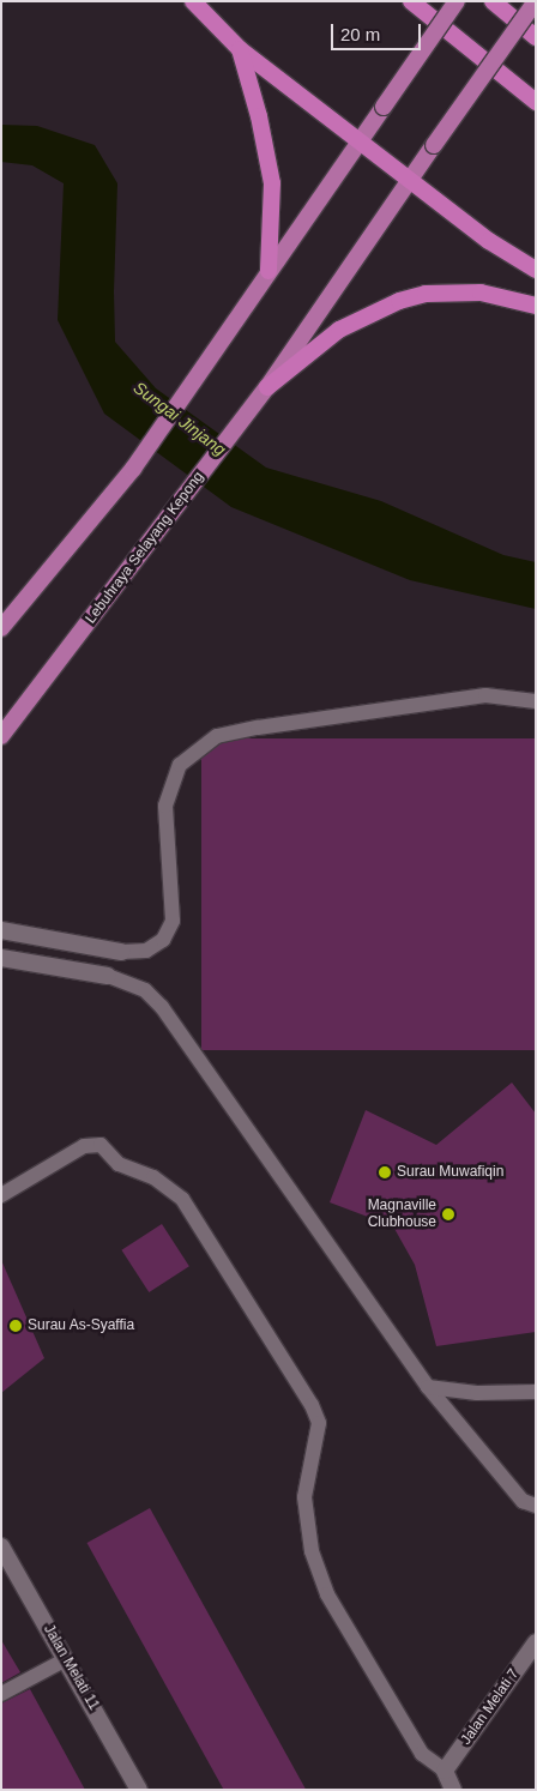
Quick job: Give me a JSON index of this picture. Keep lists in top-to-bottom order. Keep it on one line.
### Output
{"streets":{"main road":["Lebuhraya Selayang Kepong"],"street":["Jalan Melati 11","Jalan Melati 7"]},"water":["Sungai Jinjang"],"places":["Surau Muwafiqin","Magnaville Clubhouse","Surau As-Syaffia"],"scale_bar":"20 m"}
